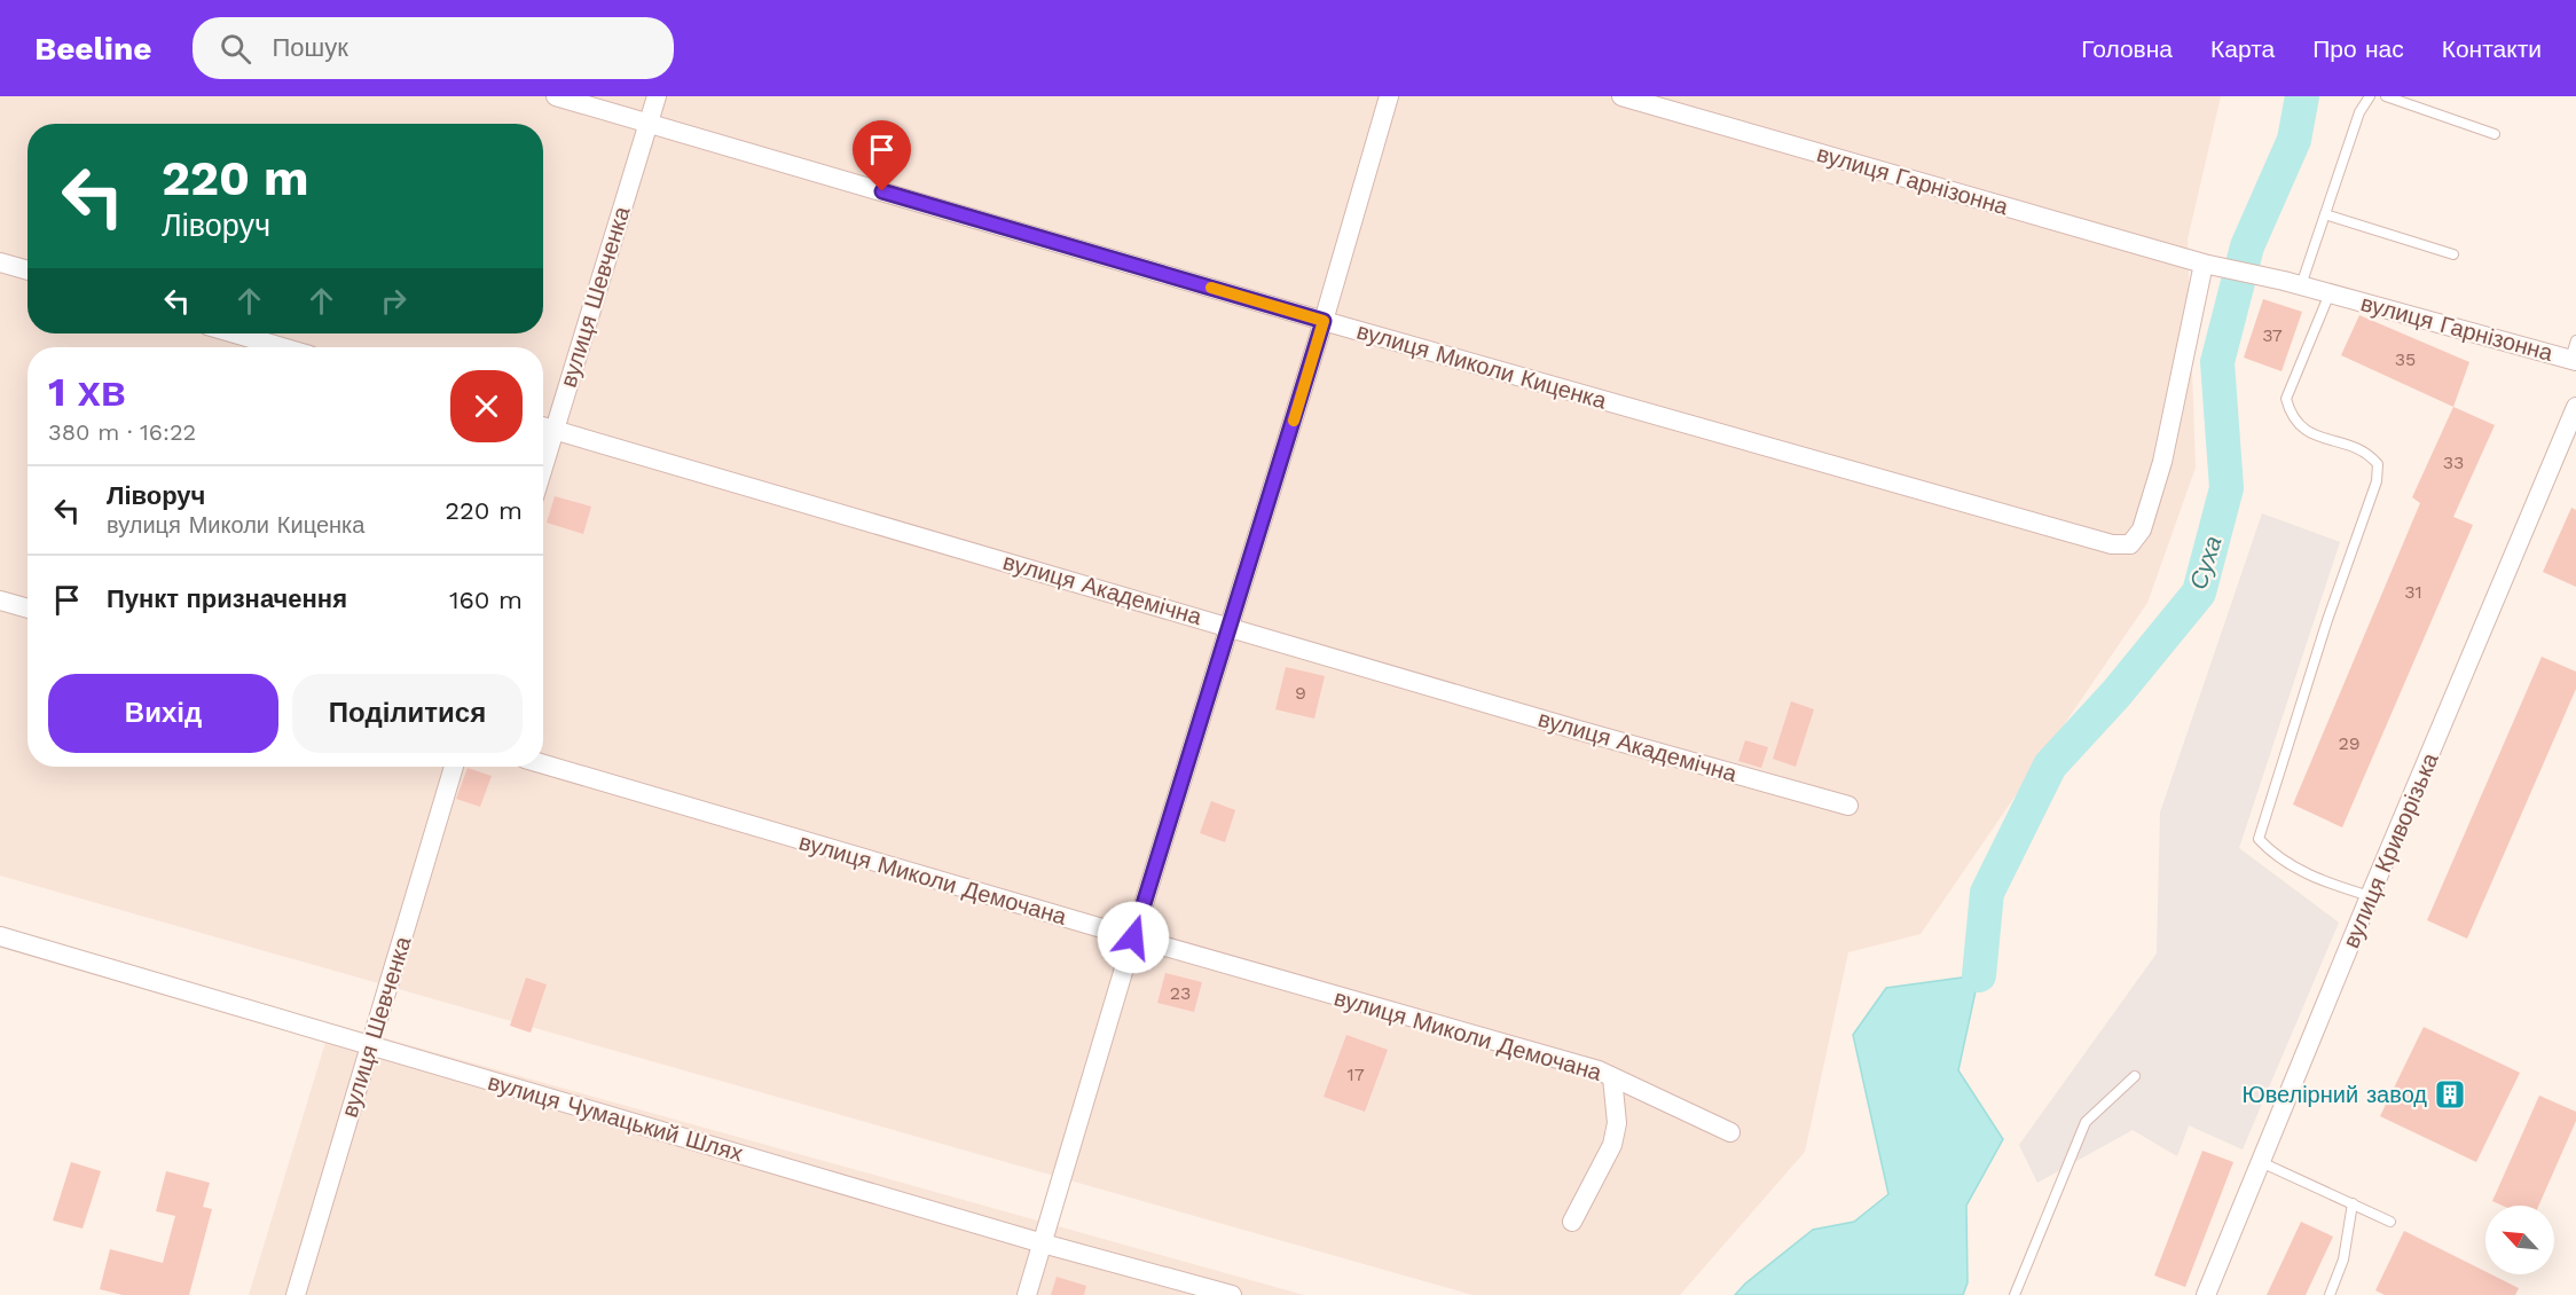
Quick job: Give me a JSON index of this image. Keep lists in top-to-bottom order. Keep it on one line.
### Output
{"streets":{"street":["вулиця Гарнізонна","вулиця Шевченка","вулиця Миколи Киценка","вулиця Академічна","вулиця Криворізька","вулиця Миколи Демочана","вулиця Чумацький Шлях"]},"crossings":[["вулиця Гарнізонна","вулиця Миколи Киценка"],["вулиця Шевченка","вулиця Миколи Киценка"],["вулиця Шевченка","вулиця Академічна"],["вулиця Шевченка","вулиця Чумацький Шлях"]],"water":["Суха"],"places":{"building":["Ювелірний завод"]},"house_numbers":["37","35","33","31","9","29","23","17"],"north":"top left","page":{"header":"Beeline","search":"Пошук","nav":["Головна","Карта","Про нас","Контакти"],"turn":["220 m","Ліворуч"],"heading":["1 хв","380 m · 16:22"],"list":[{"name":"Ліворуч","note":"вулиця Миколи Киценка","value":"220 m"},{"name":"Пункт призначення","value":"160 m"}],"buttons":["Вихід","Поділитися"]}}
